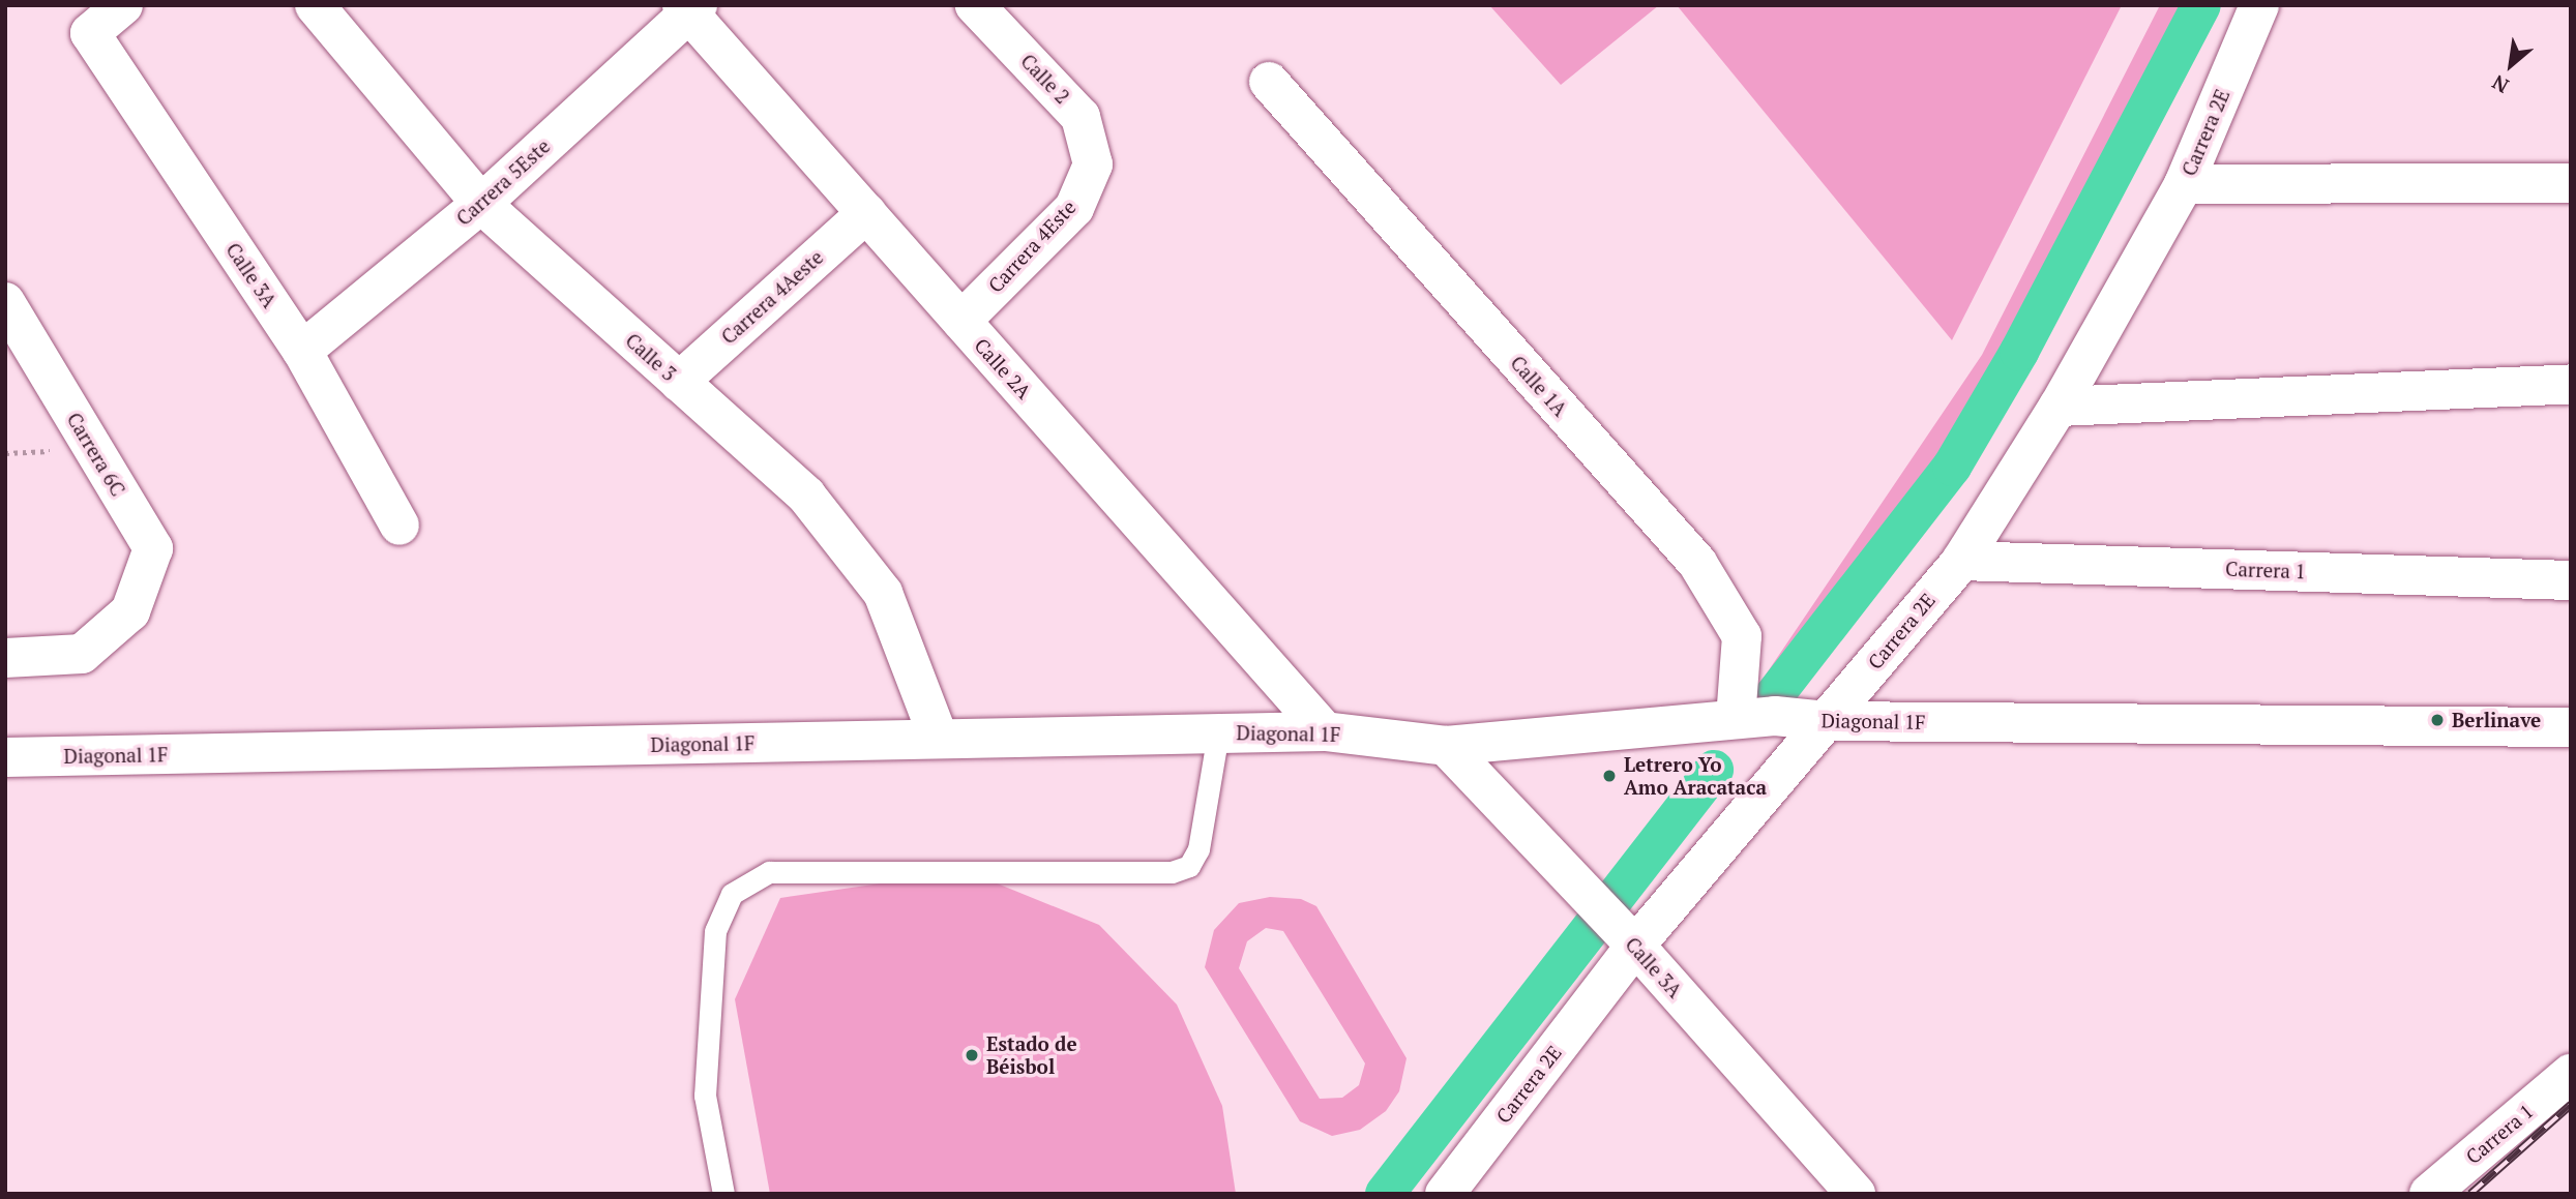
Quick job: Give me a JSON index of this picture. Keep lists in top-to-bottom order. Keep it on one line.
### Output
{"streets":{"street":["Calle 2","Carrera 2E","Carrera 5Este","Carrera 4Este","Calle 3A","Carrera 4Aeste","Calle 3","Calle 2A","Calle 1A","Carrera 6C","Carrera 1","Diagonal 1F"]},"crossings":[["Calle 2","Carrera 4Este"],["Carrera 2E","Calle 3A"],["Carrera 2E","Carrera 1"],["Carrera 2E","Diagonal 1F"],["Carrera 5Este","Calle 3A"],["Carrera 5Este","Calle 3"],["Carrera 5Este","Calle 2A"],["Carrera 4Este","Calle 2A"],["Calle 3A","Diagonal 1F"],["Carrera 4Aeste","Calle 3"],["Carrera 4Aeste","Calle 2A"],["Calle 3","Diagonal 1F"],["Calle 2A","Diagonal 1F"],["Calle 1A","Diagonal 1F"]],"places":["Berlinave","Letrero Yo Amo Aracataca","Estado de Béisbol"],"north":"bottom left"}
